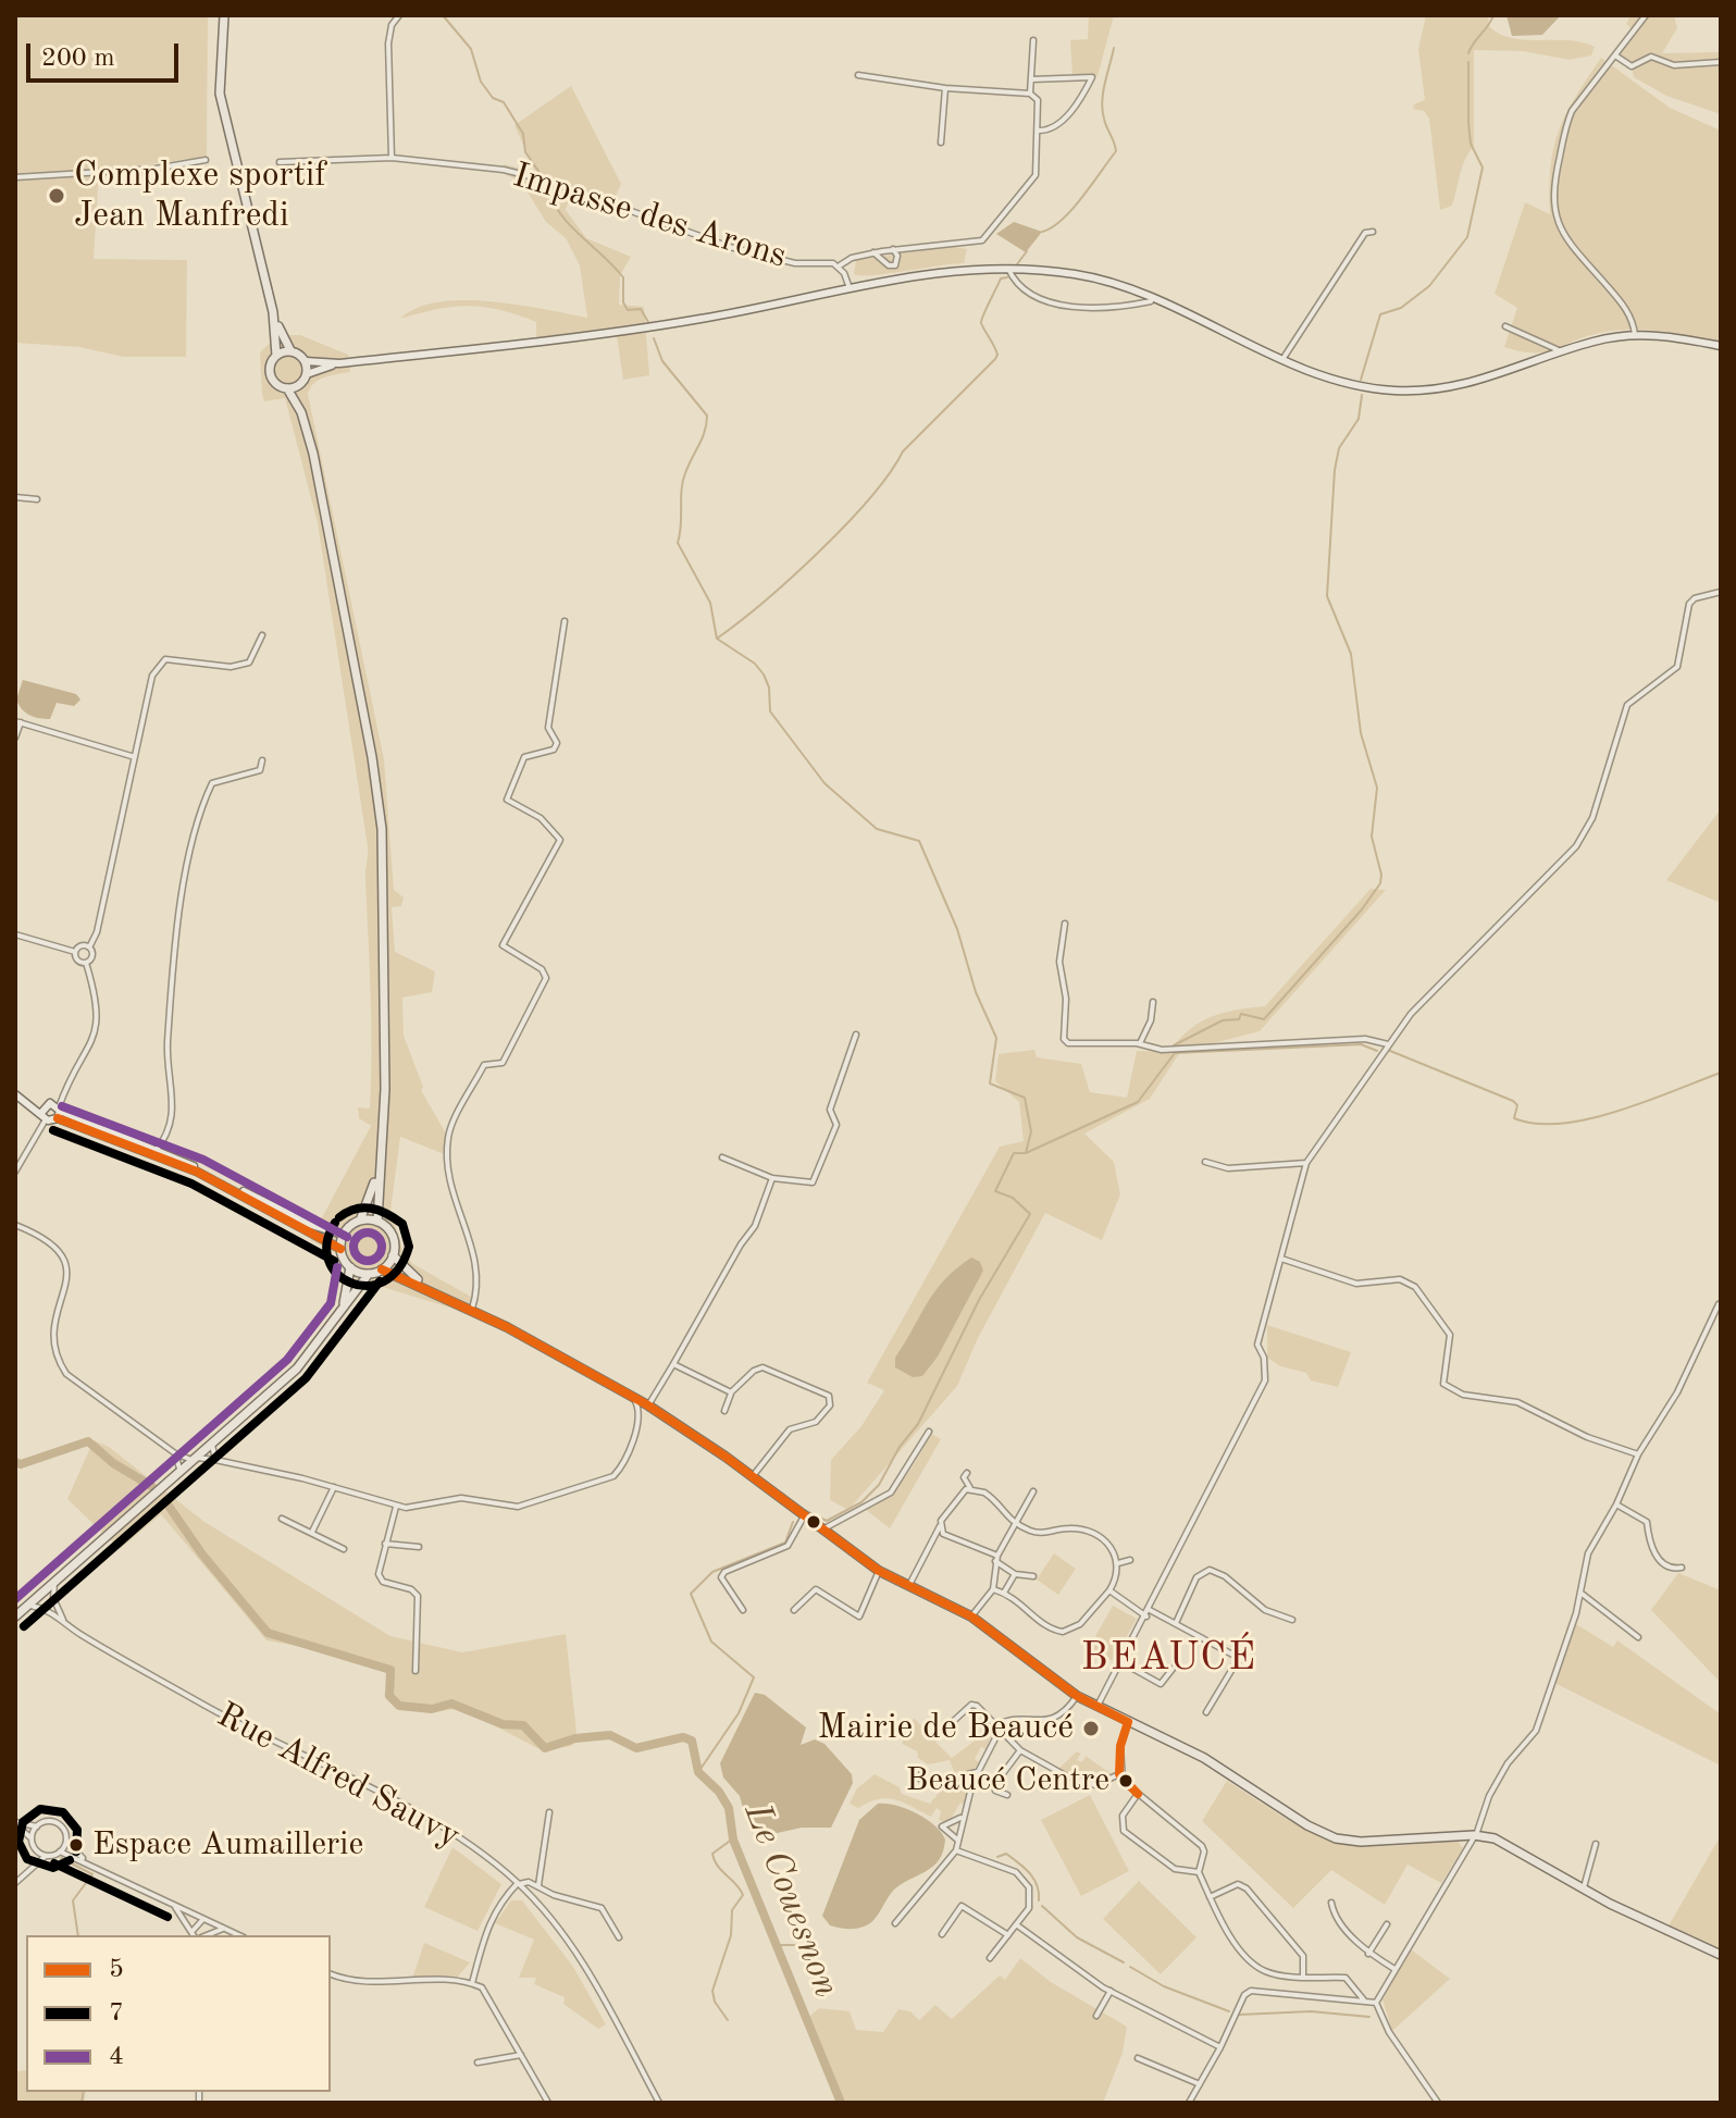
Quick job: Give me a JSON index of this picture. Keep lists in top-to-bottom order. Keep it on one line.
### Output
{"streets":{"street":["Impasse des Arons","Rue Alfred Sauvy"]},"districts":["BEAUCÉ"],"water":["Le Couesnon"],"places":["Complexe sportif Jean Manfredi","Mairie de Beaucé","Beaucé Centre","Espace Aumaillerie"],"lines":["transit line 4","transit line 5","transit line 7"],"legend":["5","7","4"],"scale_bar":"200 m"}
